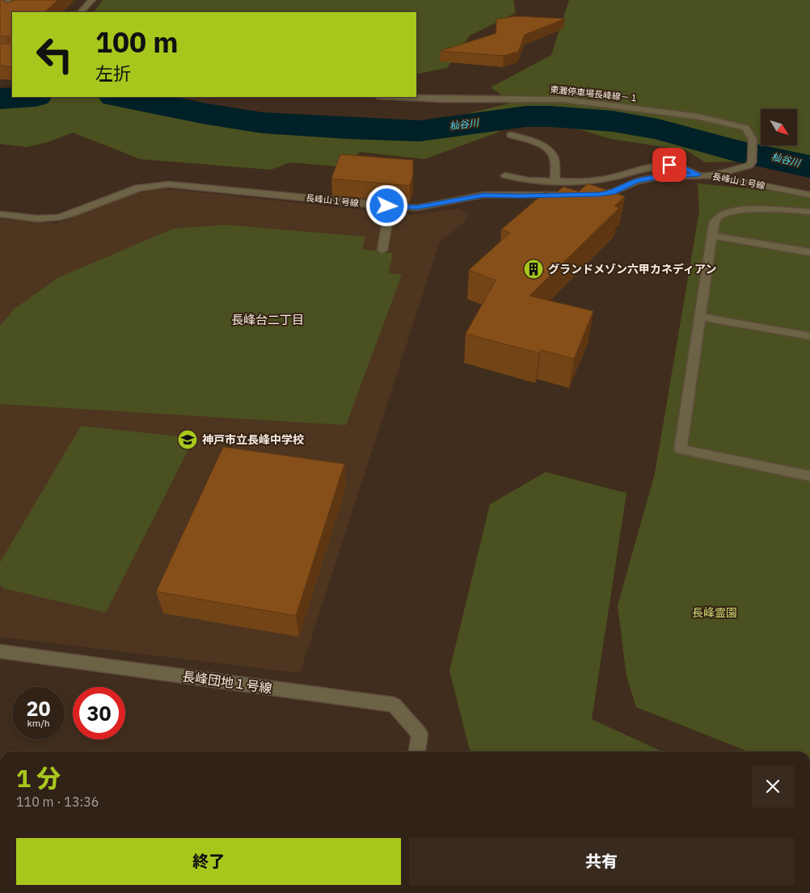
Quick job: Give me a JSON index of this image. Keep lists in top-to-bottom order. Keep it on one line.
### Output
{"streets":{"street":["東灘停車場長峰線－１","長峰山１号線","長峰団地１号線"]},"crossings":[["東灘停車場長峰線－１","長峰山１号線"]],"districts":["長峰台二丁目"],"water":["杣谷川"],"parks":["長峰霊園"],"places":{"building":["グランドメゾン六甲カネディアン"],"school or university":["神戸市立長峰中学校"]},"north":"bottom right","page":{"turn":["100 m","左折"],"speed":"20 km/h","limit":"30","heading":["1 分","110 m · 13:36"],"buttons":["終了","共有"]}}
